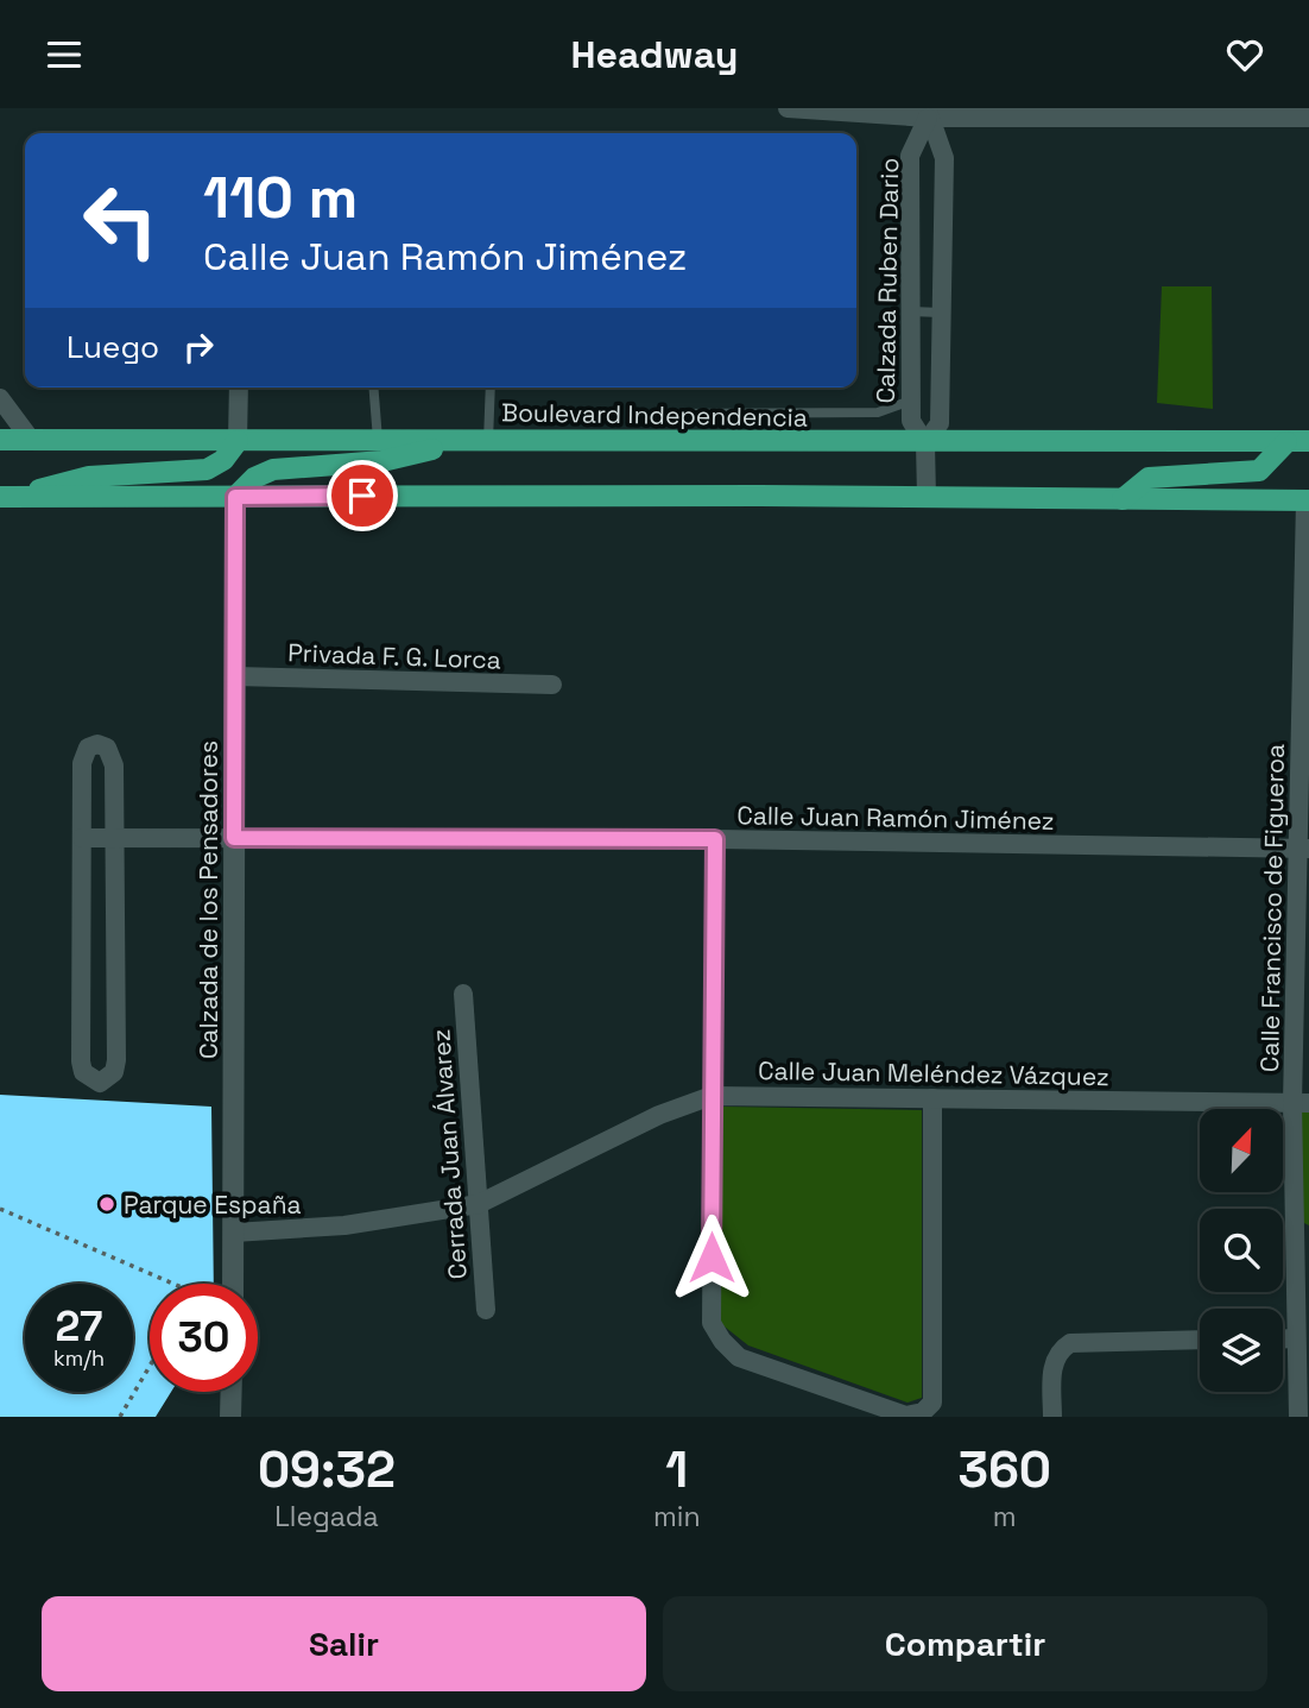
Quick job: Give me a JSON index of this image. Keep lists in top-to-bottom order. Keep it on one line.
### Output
{"streets":{"main road":["Boulevard Independencia"],"street":["Calzada Ruben Dario","Privada F. G. Lorca","Calle Juan Ramón Jiménez","Calzada de los Pensadores","Calle Francisco de Figueroa","Calle Juan Meléndez Vázquez","Cerrada Juan Álvarez"]},"crossings":[["Calzada Ruben Dario","Boulevard Independencia"],["Privada F. G. Lorca","Calzada de los Pensadores"],["Calle Juan Ramón Jiménez","Calzada de los Pensadores"],["Calle Juan Ramón Jiménez","Calle Francisco de Figueroa"],["Calzada de los Pensadores","Calle Juan Meléndez Vázquez"],["Calle Francisco de Figueroa","Calle Juan Meléndez Vázquez"],["Calle Juan Meléndez Vázquez","Cerrada Juan Álvarez"]],"places":["Parque España"],"north":"top right","page":{"header":"Headway","turn":["110 m","Calle Juan Ramón Jiménez"],"then":"Luego","speed":"27 km/h","limit":"30","eta":["09:32","Llegada","1","min","360","m"],"buttons":["Salir","Compartir"]}}
